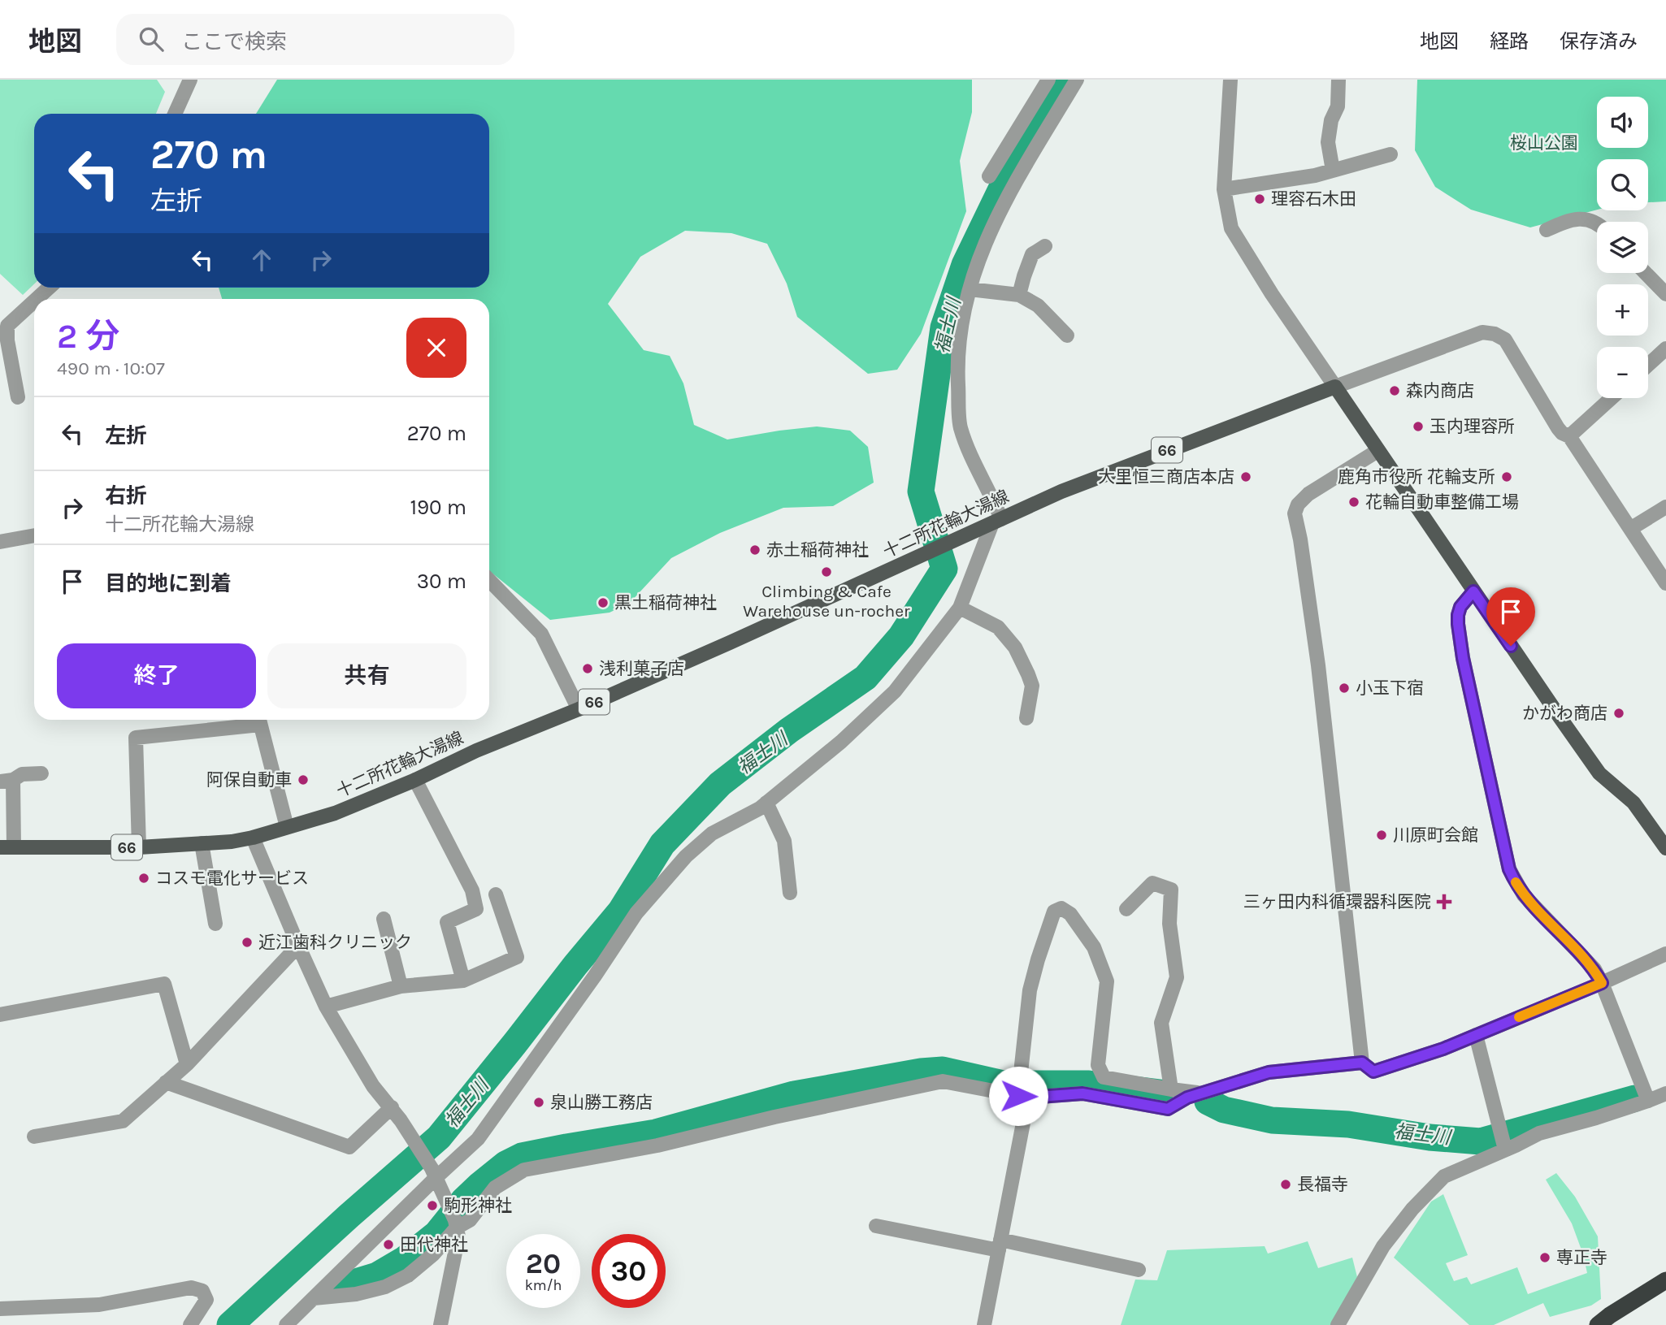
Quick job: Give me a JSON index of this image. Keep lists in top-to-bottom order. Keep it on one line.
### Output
{"streets":{"main road":["66","十二所花輪大湯線"]},"water":["福士川"],"parks":["桜山公園"],"places":{"other":["理容石木田","森内商店","玉内理容所","大里恒三商店本店","鹿角市役所 花輪支所","花輪自動車整備工場","赤土稲荷神社","Climbing & Cafe Warehouse un-rocher","黒土稲荷神社","浅利菓子店","小玉下宿","かがわ商店","阿保自動車","川原町会館","コスモ電化サービス","近江歯科クリニック","泉山勝工務店","長福寺","駒形神社","田代神社","専正寺"],"health":["三ヶ田内科循環器科医院"]},"page":{"header":"地図","search":"ここで検索","nav":["地図","経路","保存済み"],"map_buttons":["+","−"],"turn":["270 m","左折"],"heading":["2 分","490 m · 10:07"],"list":[{"name":"左折","value":"270 m"},{"name":"右折","note":"十二所花輪大湯線","value":"190 m"},{"name":"目的地に到着","value":"30 m"}],"buttons":["終了","共有"],"speed":"20 km/h","limit":"30"}}
